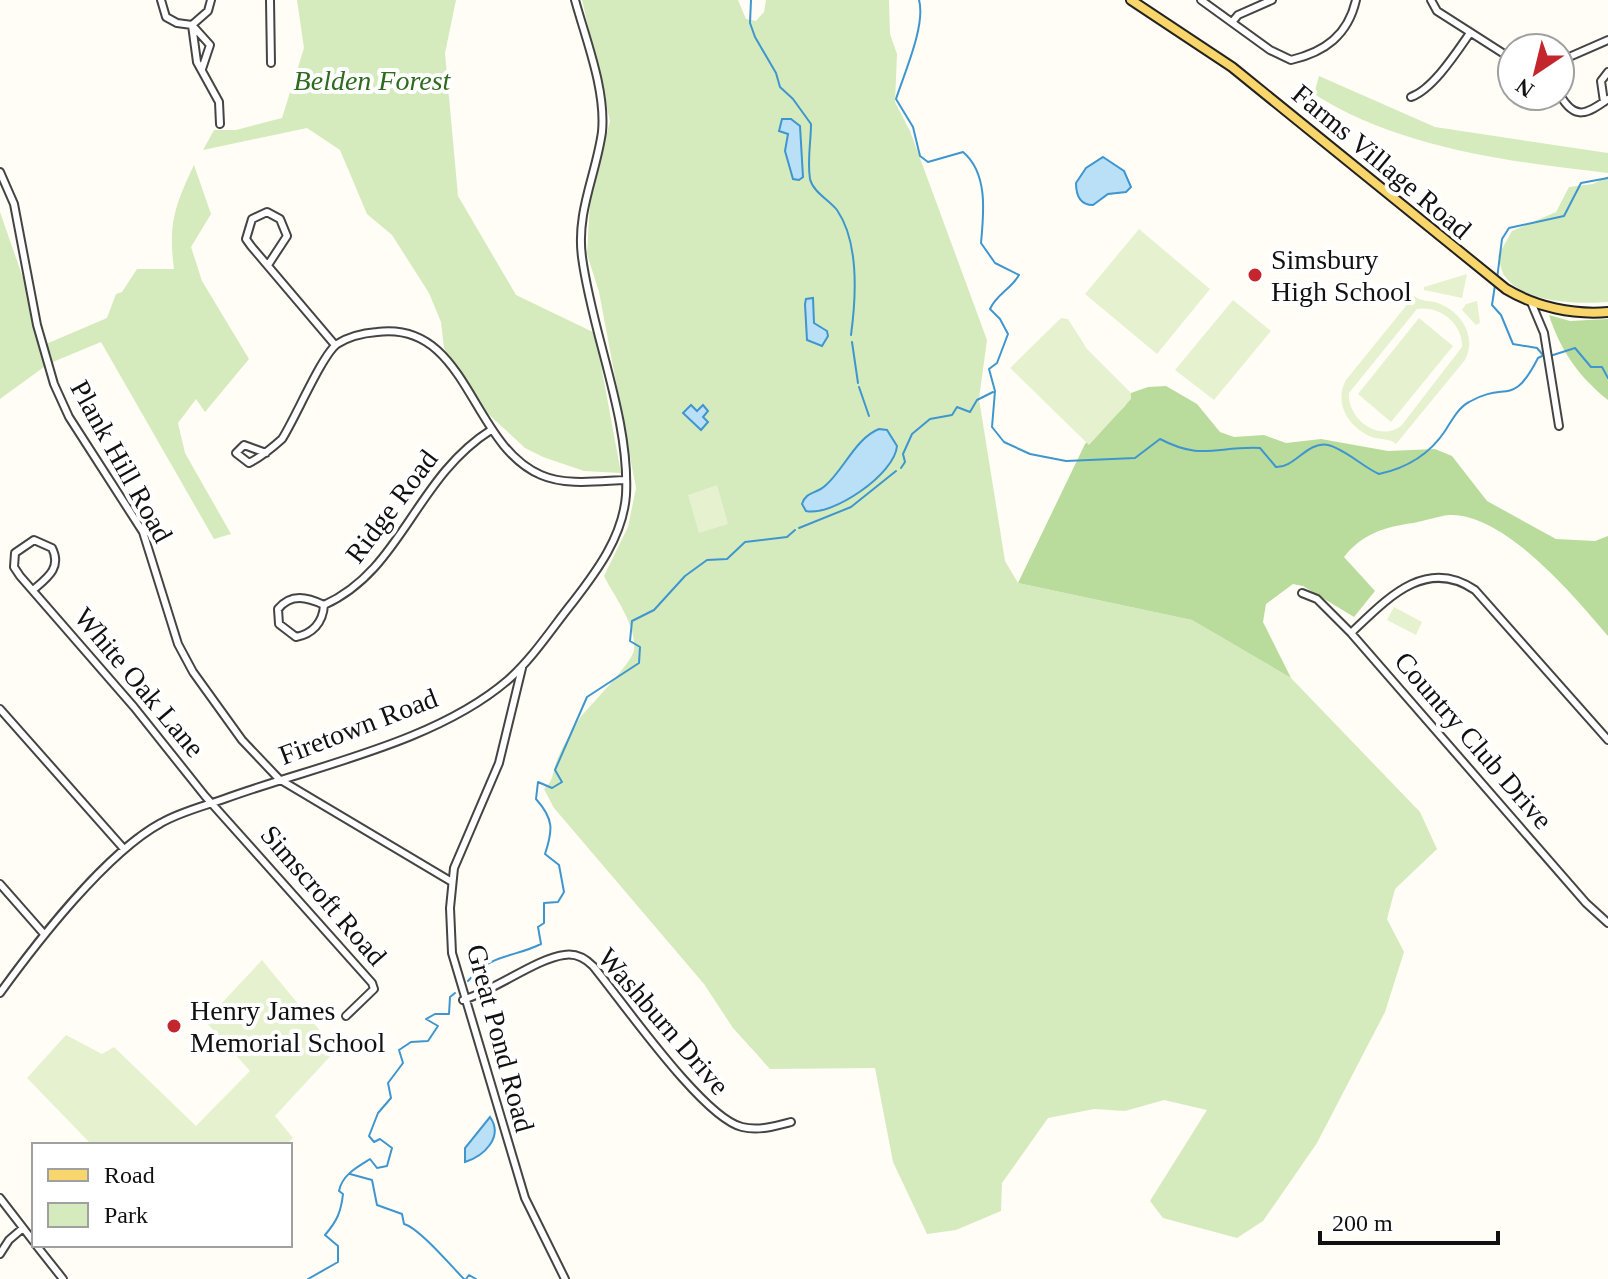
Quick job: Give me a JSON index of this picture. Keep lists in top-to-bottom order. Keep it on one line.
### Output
{"streets":{"main road":["Farms Village Road"],"street":["Plank Hill Road","Ridge Road","White Oak Lane","Firetown Road","Country Club Drive","Simscroft Road","Washburn Drive","Great Pond Road"]},"crossings":[["Plank Hill Road","Firetown Road"],["Plank Hill Road","Great Pond Road"],["White Oak Lane","Firetown Road"],["White Oak Lane","Simscroft Road"],["Firetown Road","Simscroft Road"],["Firetown Road","Great Pond Road"],["Washburn Drive","Great Pond Road"]],"parks":["Belden Forest"],"places":["Simsbury High School","Henry James Memorial School"],"legend":["Road","Park"],"scale_bar":"200 m","north":"bottom left"}
